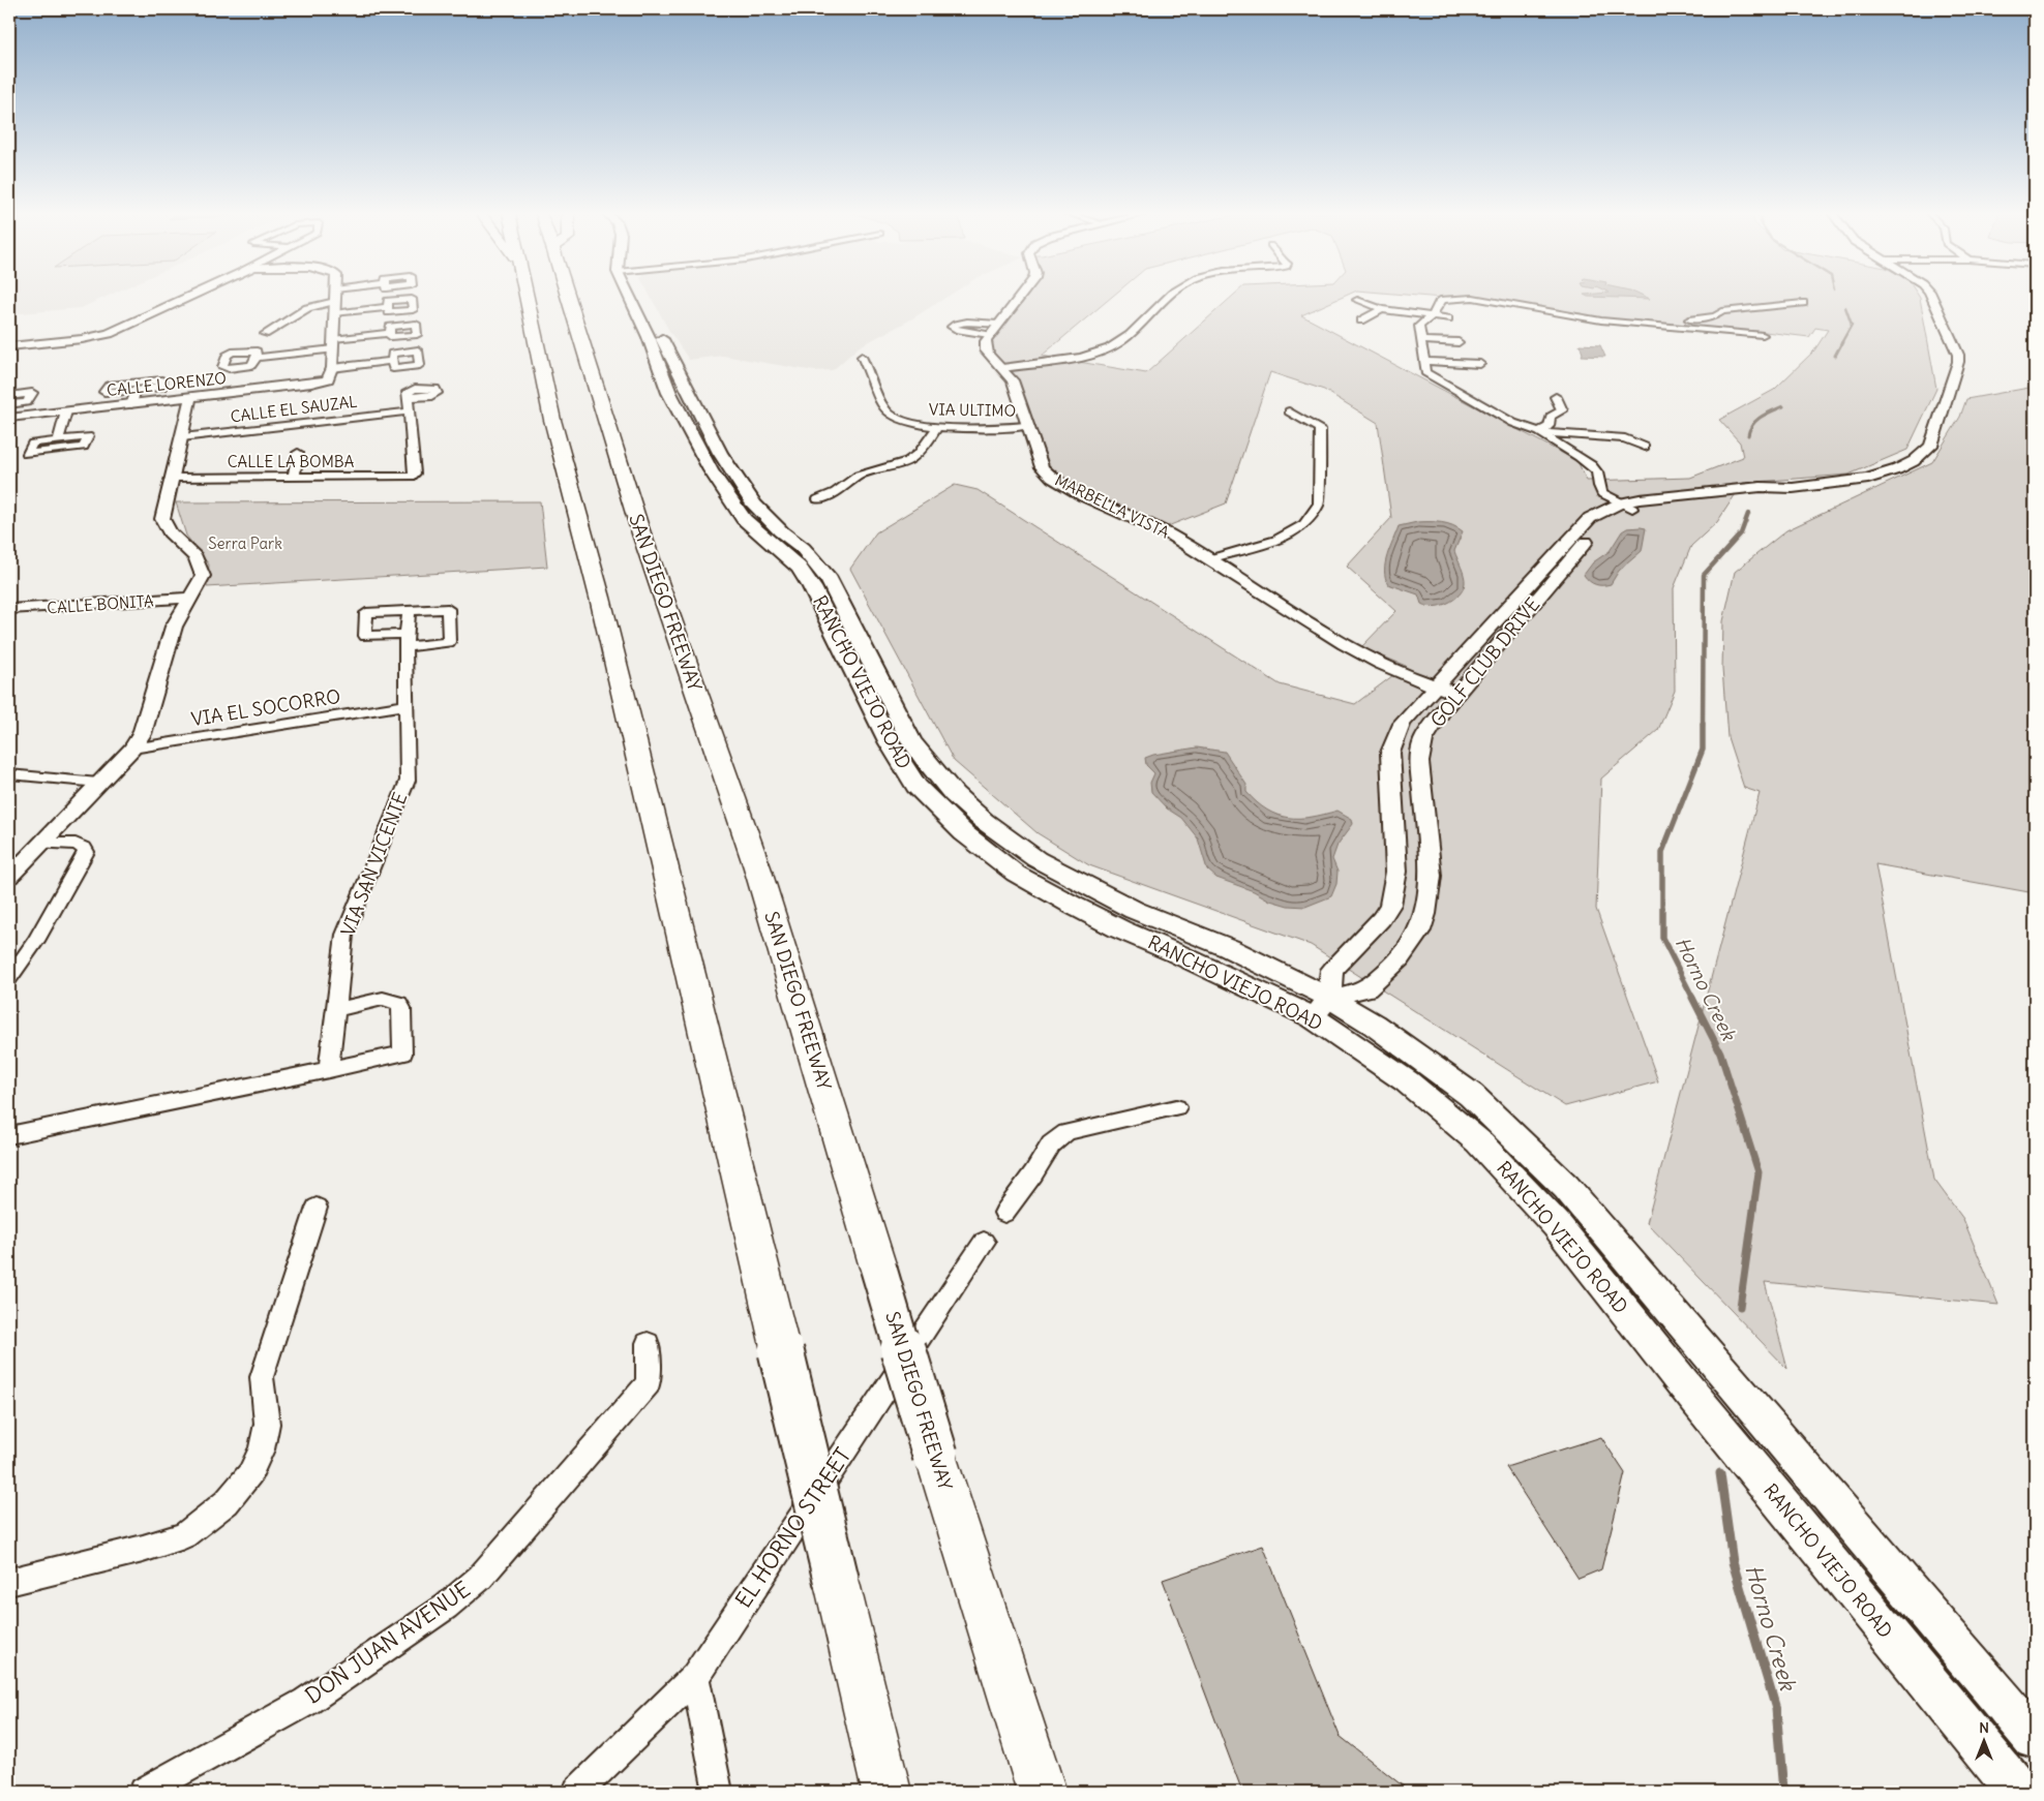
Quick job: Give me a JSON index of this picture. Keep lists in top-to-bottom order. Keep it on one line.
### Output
{"streets":{"highway":["SAN DIEGO FREEWAY"],"main road":["RANCHO VIEJO ROAD"],"street":["CALLE LORENZO","CALLE EL SAUZAL","VIA ULTIMO","CALLE LA BOMBA","MARBELLA VISTA","CALLE BONITA","GOLF CLUB DRIVE","VIA EL SOCORRO","VIA SAN VICENTE","EL HORNO STREET","DON JUAN AVENUE"]},"crossings":[["CALLE EL SAUZAL","CALLE LA BOMBA"],["VIA ULTIMO","MARBELLA VISTA"],["MARBELLA VISTA","GOLF CLUB DRIVE"],["GOLF CLUB DRIVE","RANCHO VIEJO ROAD"],["VIA EL SOCORRO","VIA SAN VICENTE"]],"water":["Horno Creek"],"parks":["Serra Park"],"north":"top"}
